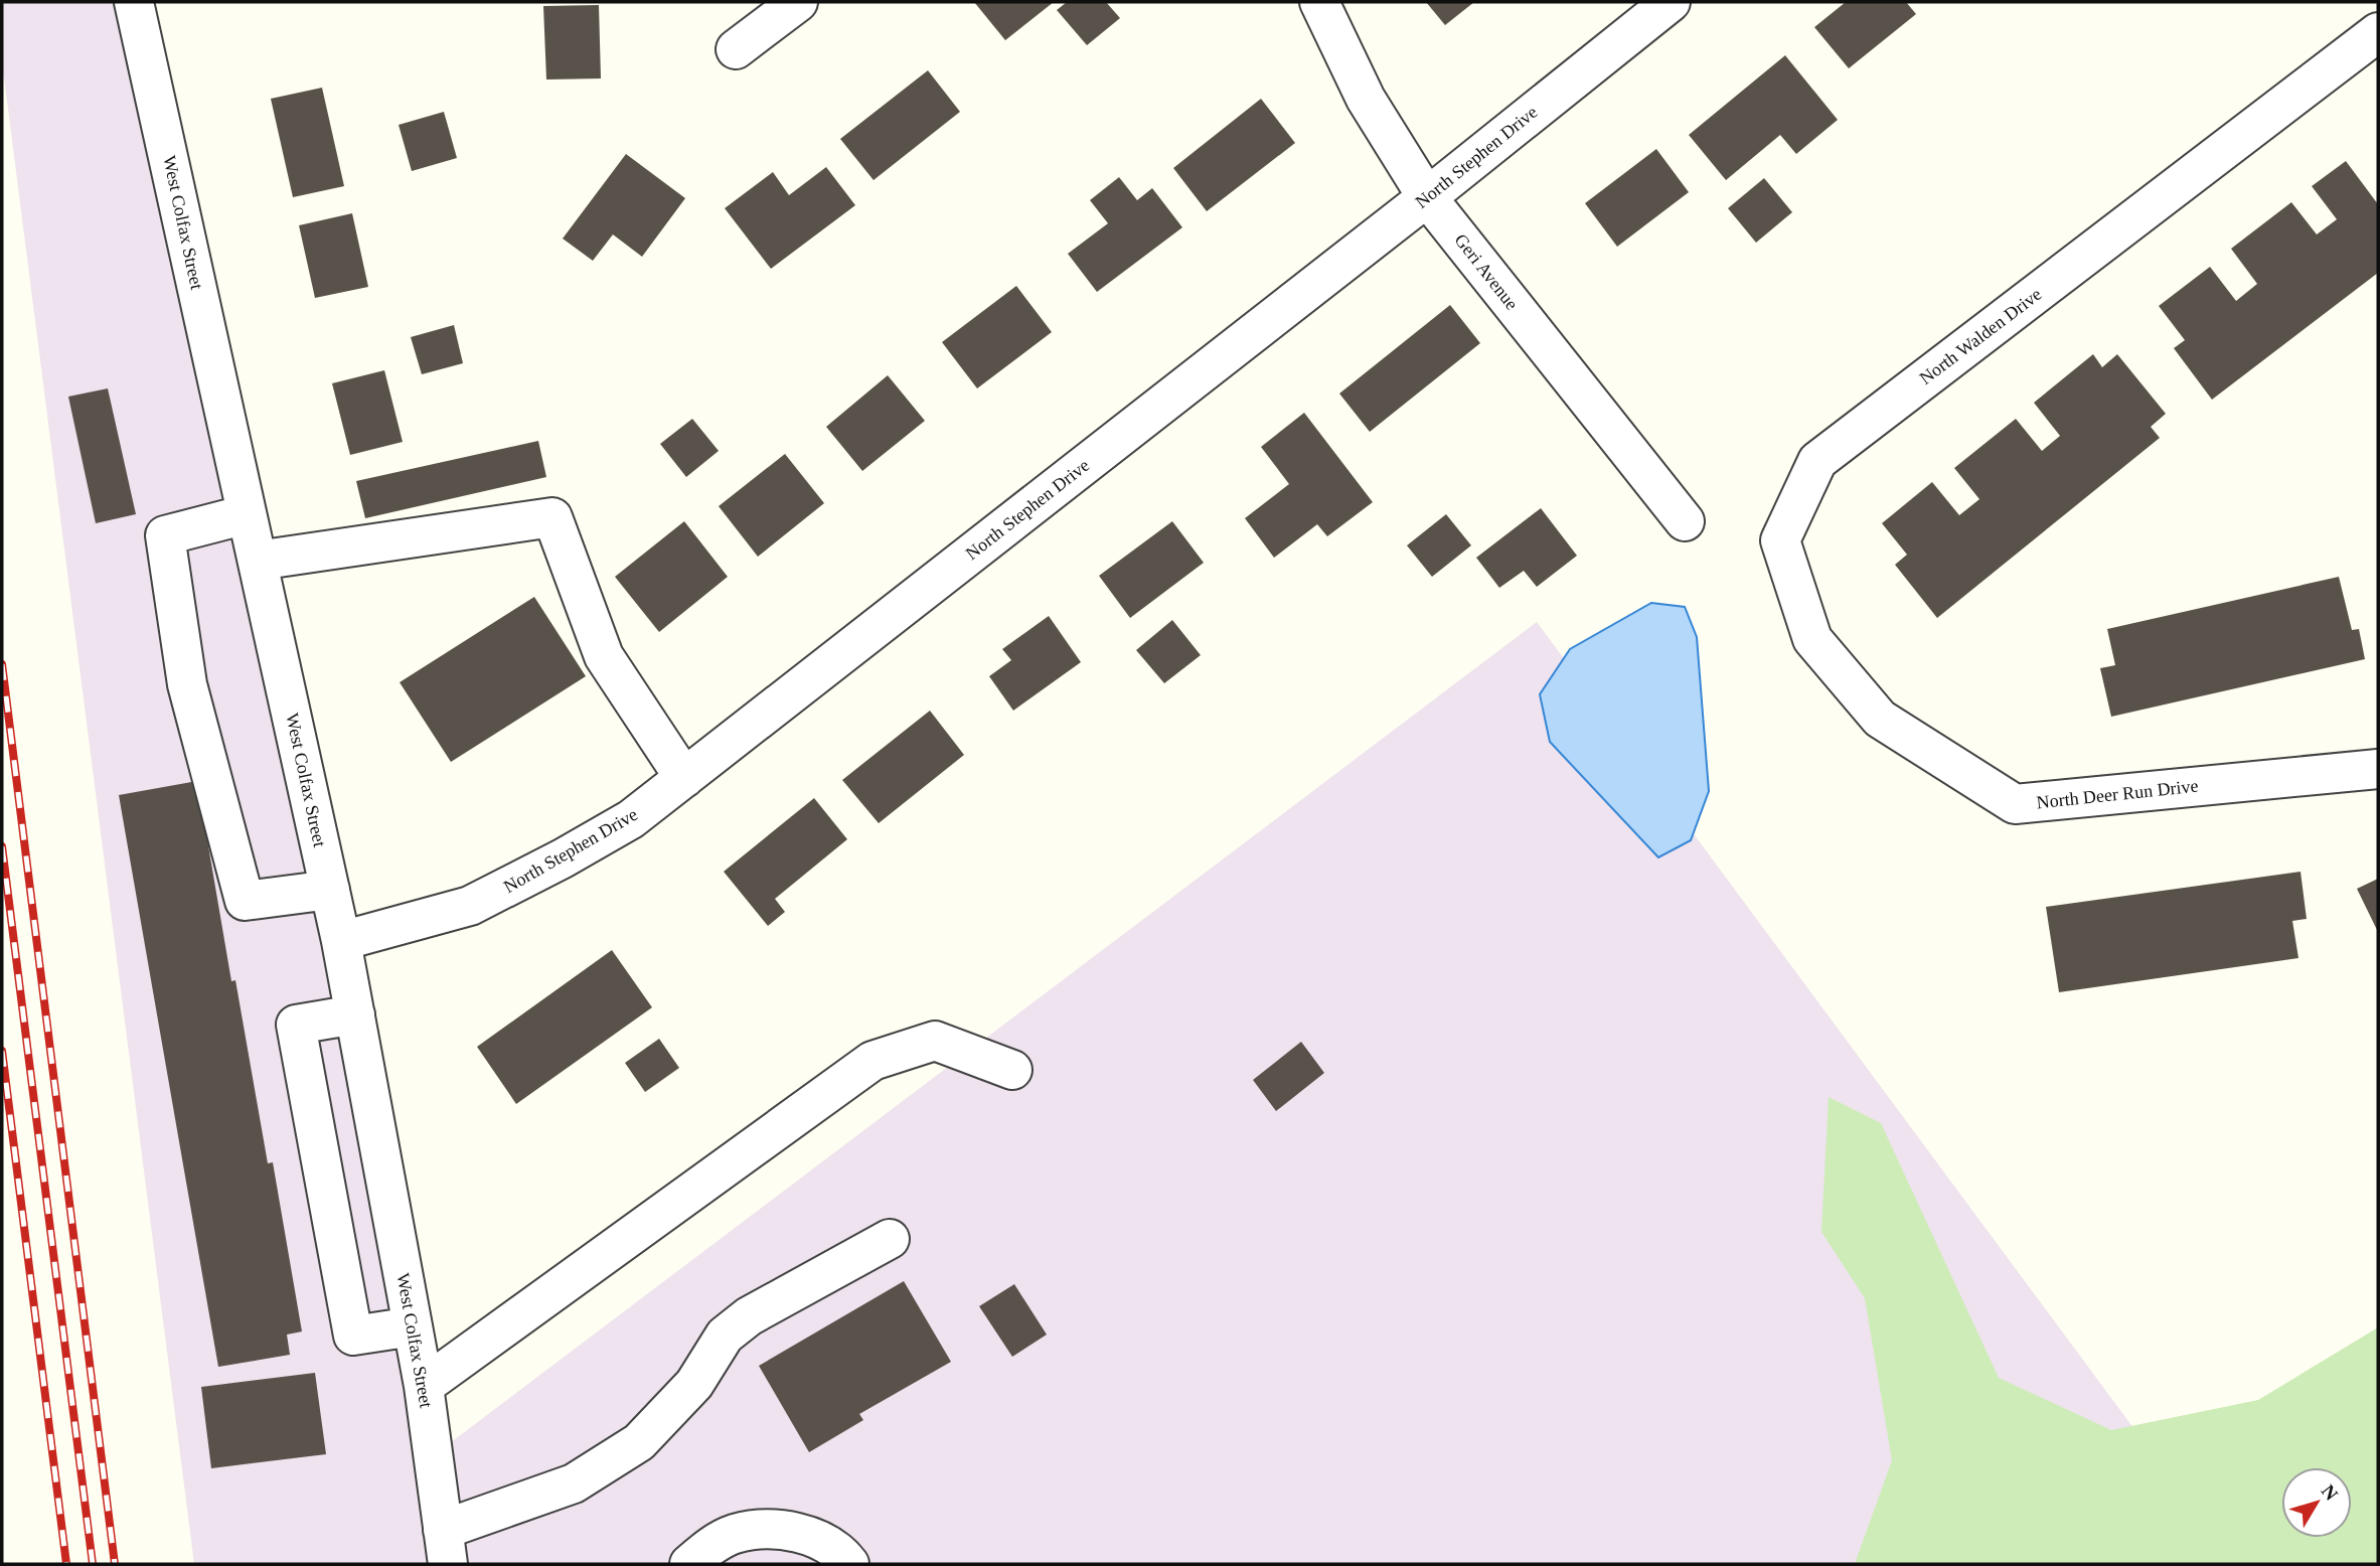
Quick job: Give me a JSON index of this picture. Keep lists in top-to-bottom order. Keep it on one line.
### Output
{"streets":{"street":["North Stephen Drive","West Colfax Street","Geri Avenue","North Walden Drive","North Deer Run Drive"]},"crossings":[["North Stephen Drive","West Colfax Street"],["North Stephen Drive","Geri Avenue"],["North Walden Drive","North Deer Run Drive"]],"north":"top right"}
